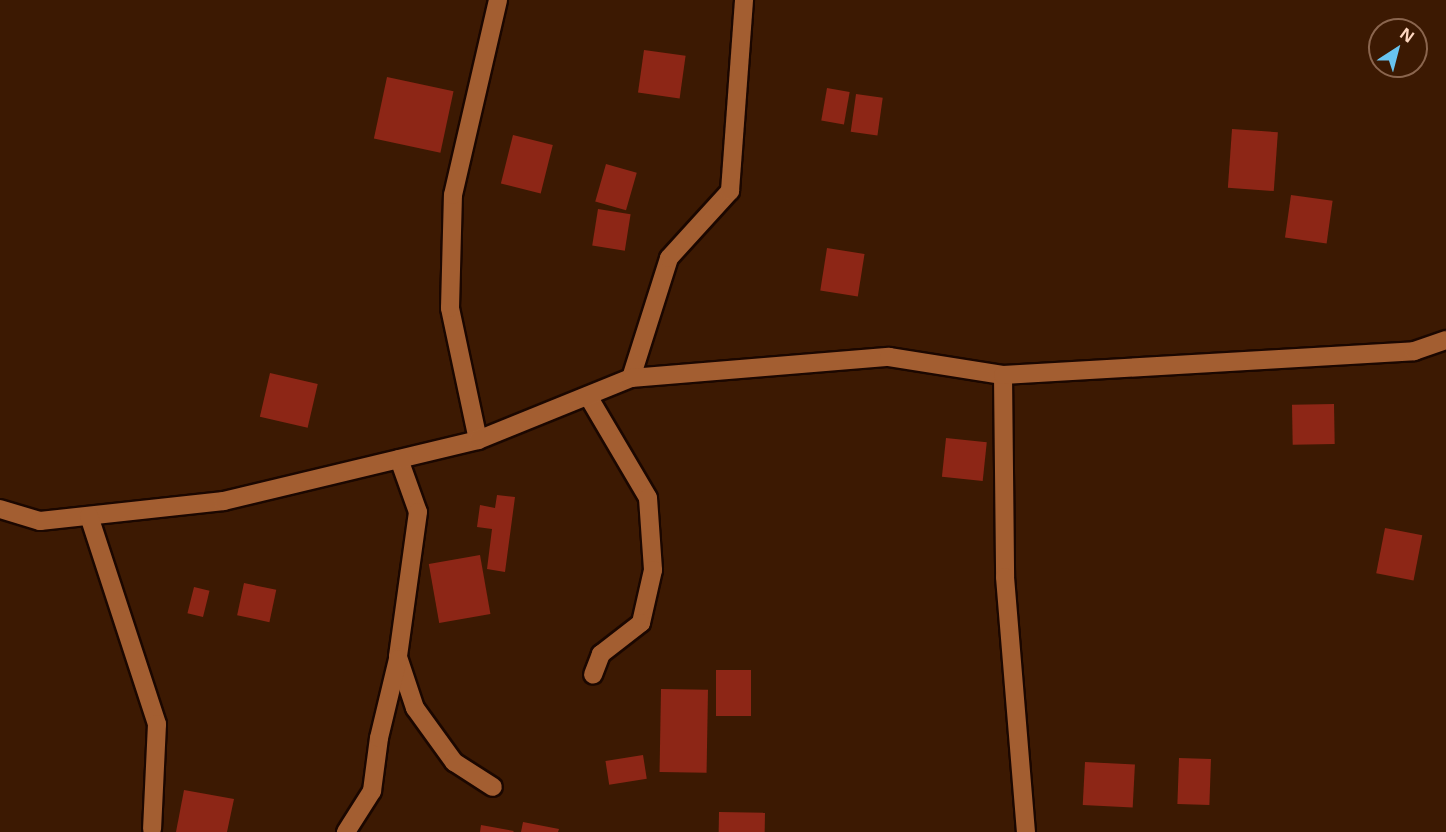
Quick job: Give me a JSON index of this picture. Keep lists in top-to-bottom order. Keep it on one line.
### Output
{"north":"top right"}
